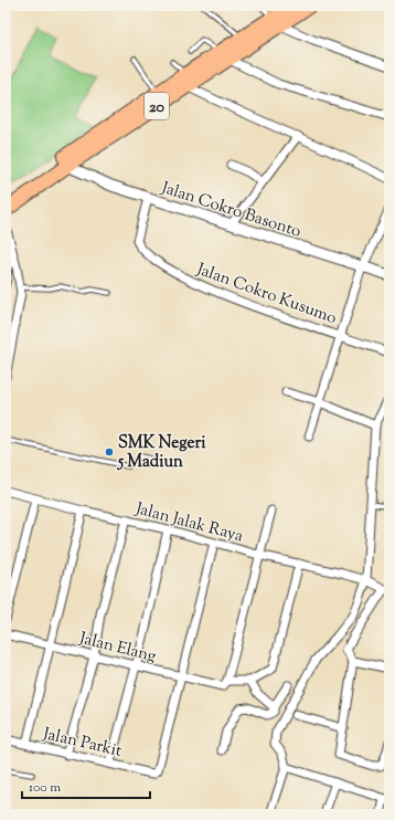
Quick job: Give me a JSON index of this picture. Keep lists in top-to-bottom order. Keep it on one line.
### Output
{"streets":{"highway":["20"],"street":["Jalan Cokro Basonto","Jalan Cokro Kusumo","Jalan Jalak Raya","Jalan Elang","Jalan Parkit"]},"crossings":[["20","Jalan Cokro Basonto"],["Jalan Cokro Basonto","Jalan Cokro Kusumo"],["Jalan Elang","Jalan Parkit"]],"places":["SMK Negeri 5 Madiun"],"scale_bar":"100 m"}
